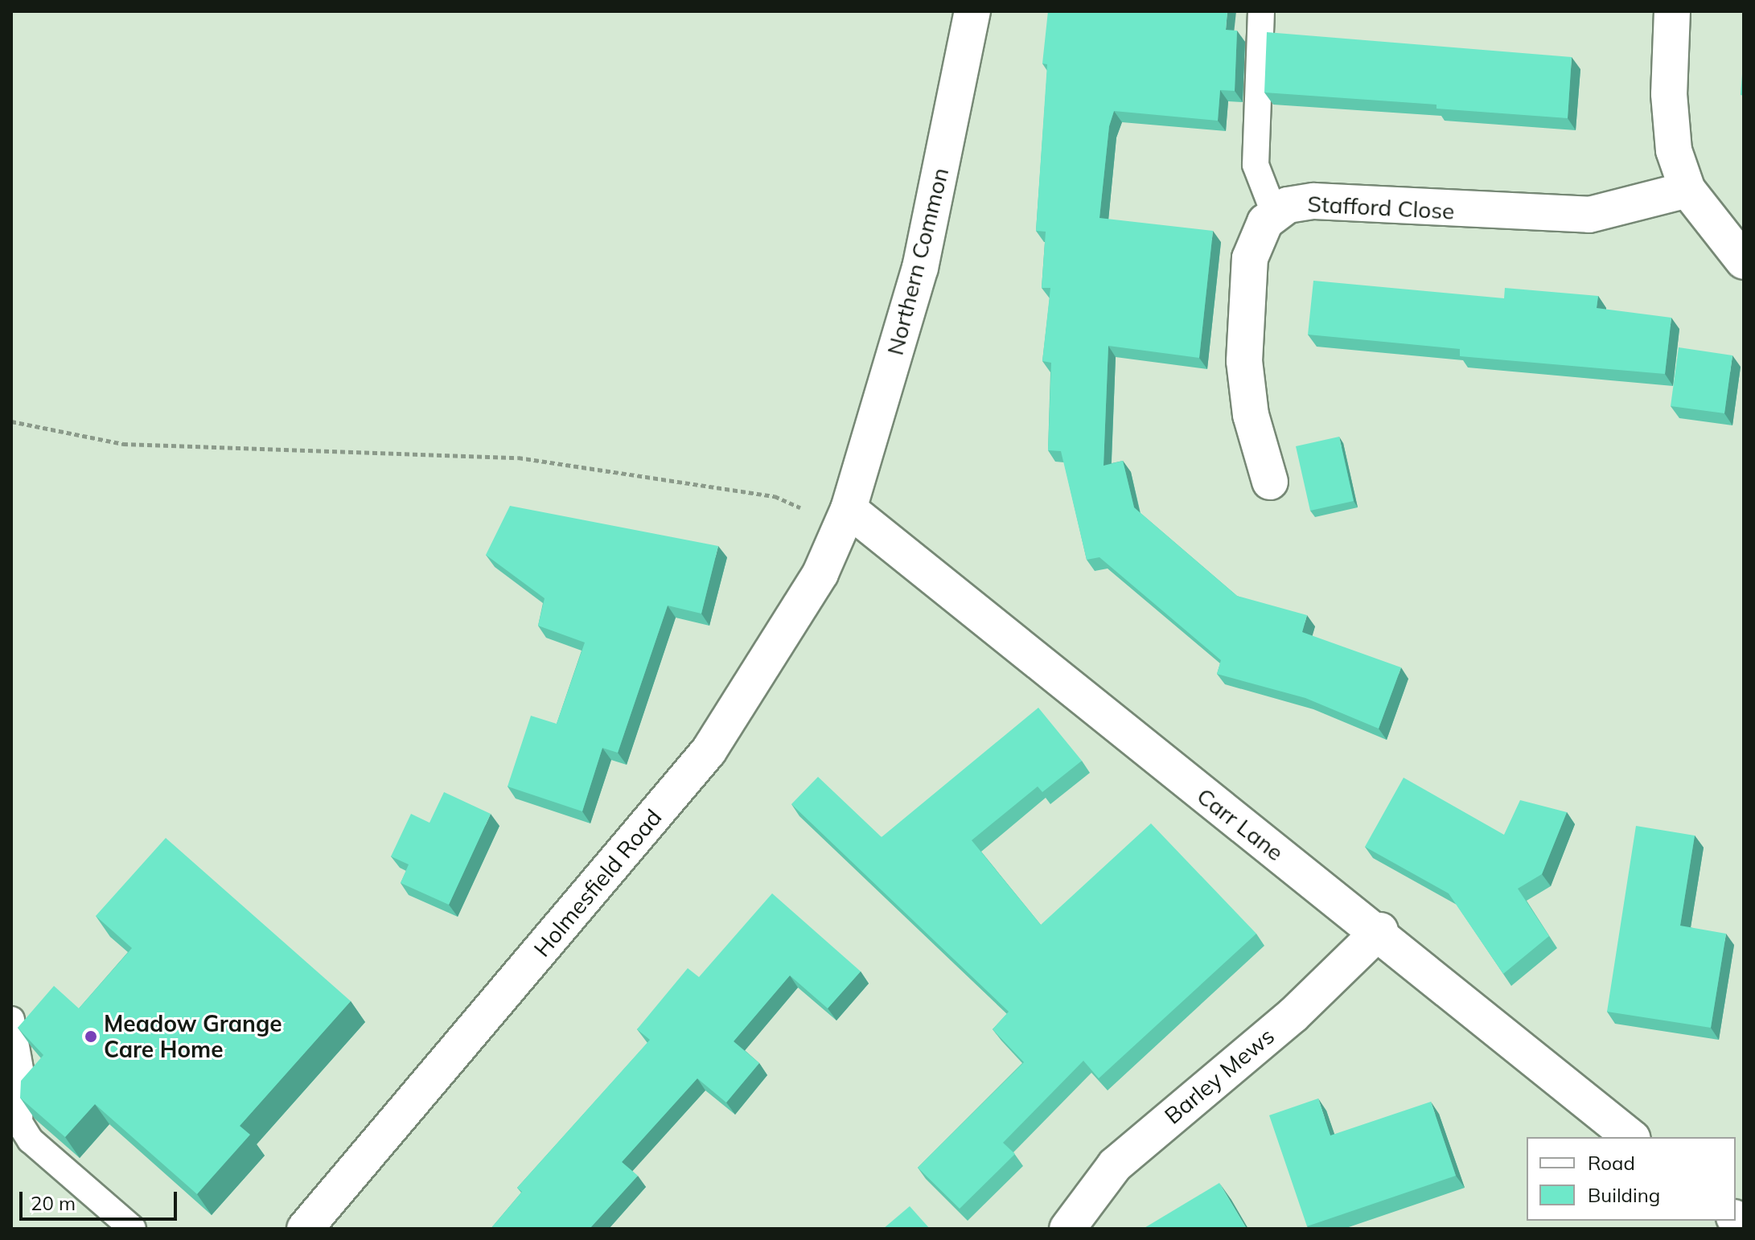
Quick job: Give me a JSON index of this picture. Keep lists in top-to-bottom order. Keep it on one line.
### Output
{"streets":{"main road":["Stafford Close","Northern Common","Carr Lane","Holmesfield Road","Barley Mews"]},"crossings":[["Northern Common","Carr Lane"],["Northern Common","Holmesfield Road"],["Carr Lane","Holmesfield Road"],["Carr Lane","Barley Mews"]],"places":["Meadow Grange Care Home"],"legend":["Road","Building"],"scale_bar":"20 m"}
